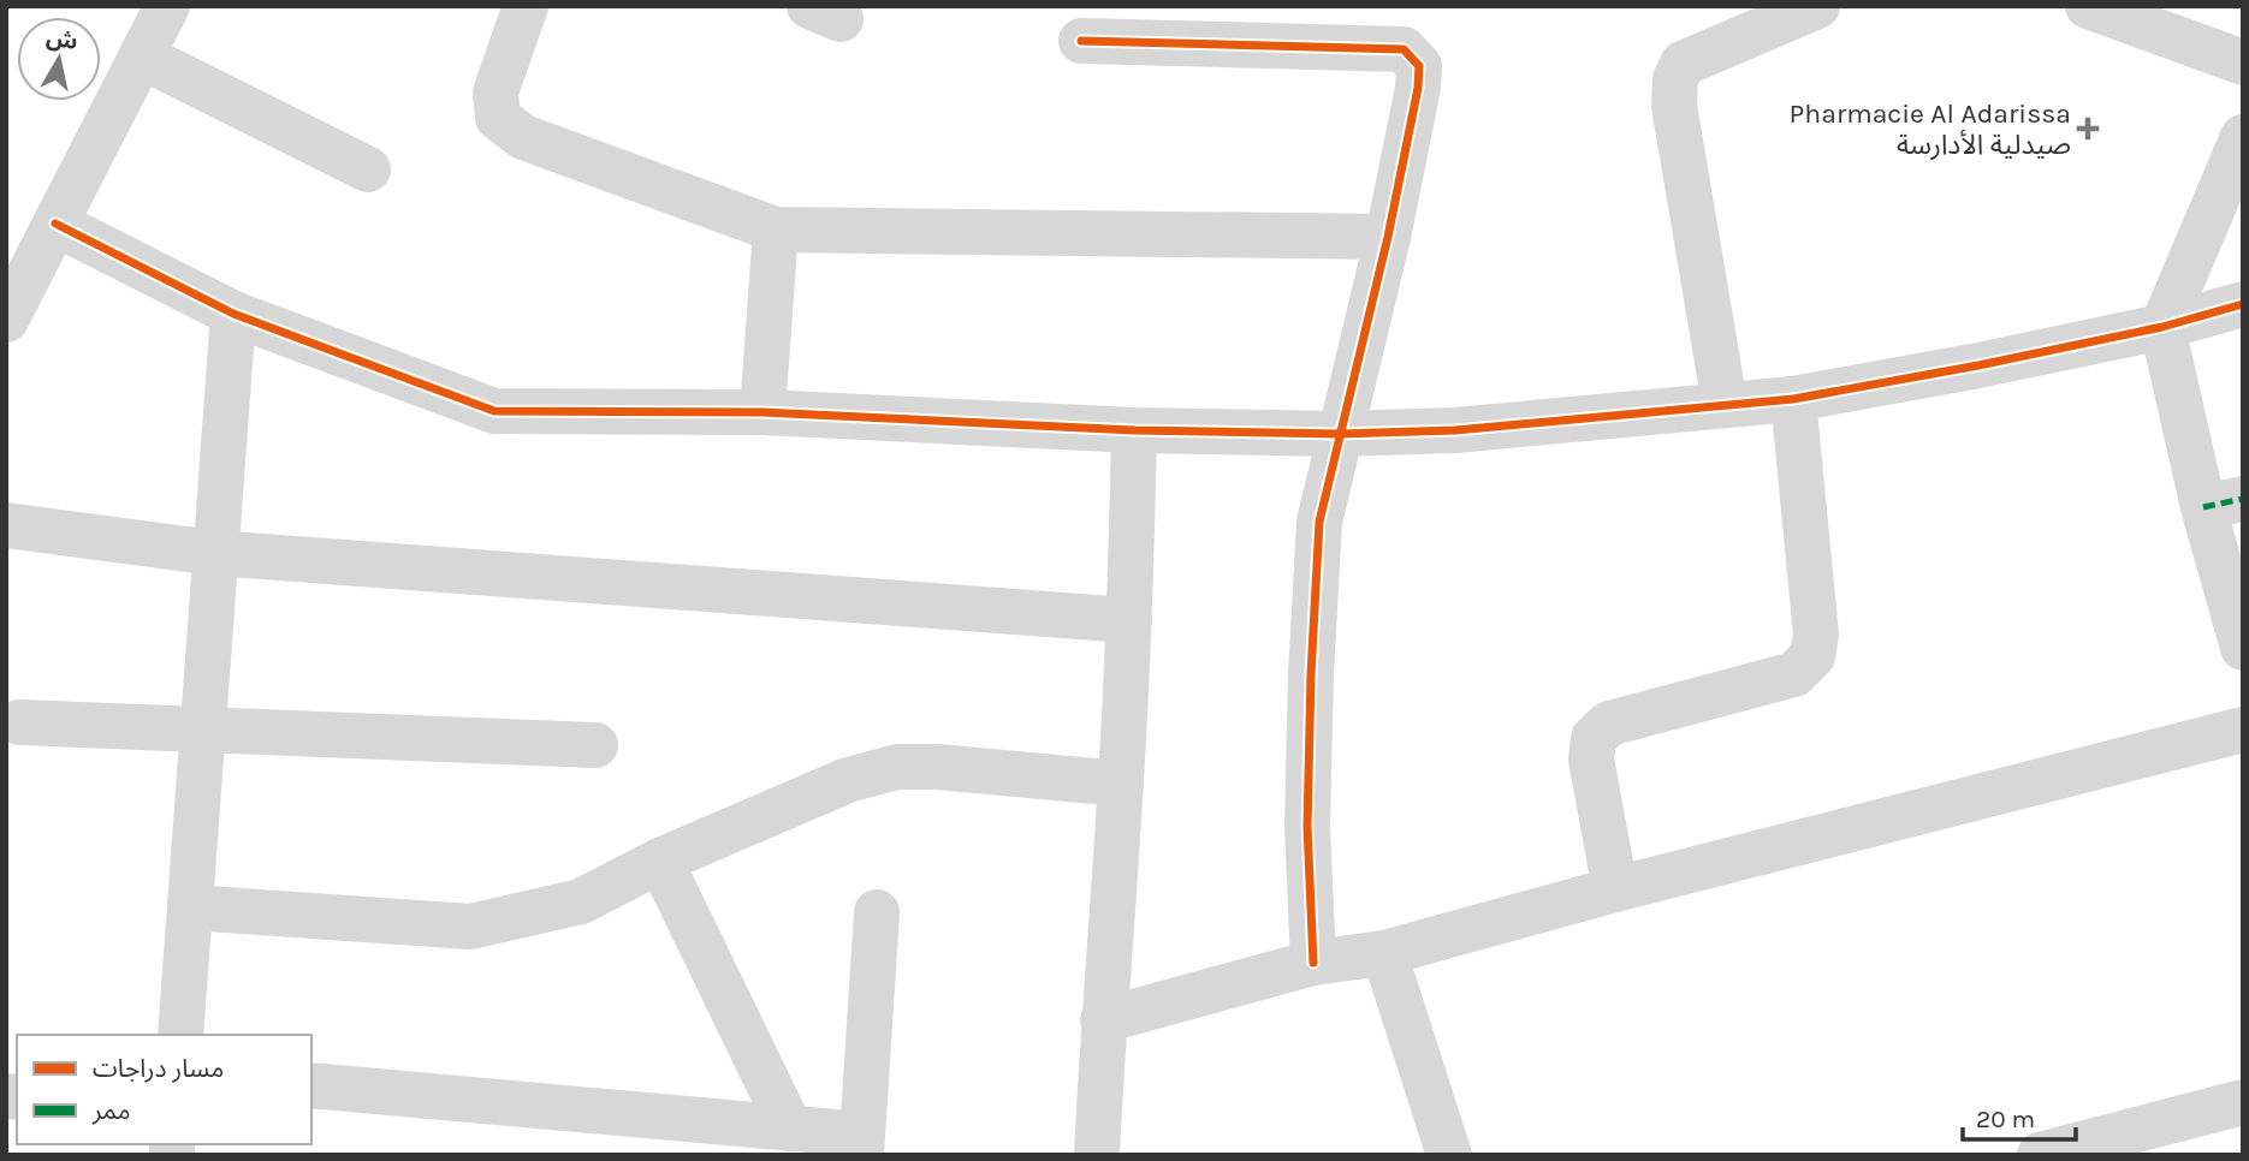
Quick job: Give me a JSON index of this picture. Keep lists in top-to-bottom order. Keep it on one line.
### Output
{"places":{"health":["Pharmacie Al Adarissa صيدلية الأدارسة"]},"legend":["مسار دراجات","ممر"],"scale_bar":"20 m","north":"top"}
